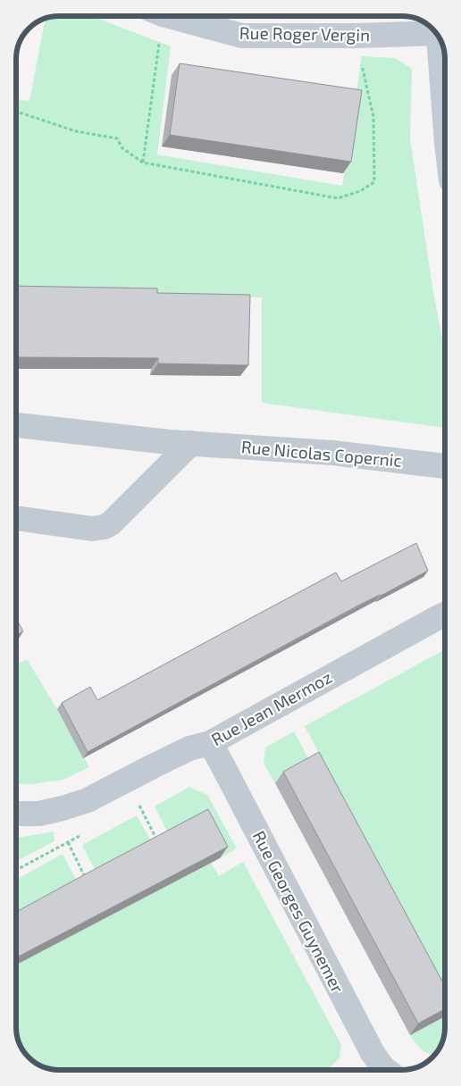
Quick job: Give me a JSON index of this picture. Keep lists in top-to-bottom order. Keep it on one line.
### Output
{"streets":{"street":["Rue Roger Vergin","Rue Nicolas Copernic","Rue Jean Mermoz","Rue Georges Guynemer"]},"crossings":[["Rue Jean Mermoz","Rue Georges Guynemer"]]}
